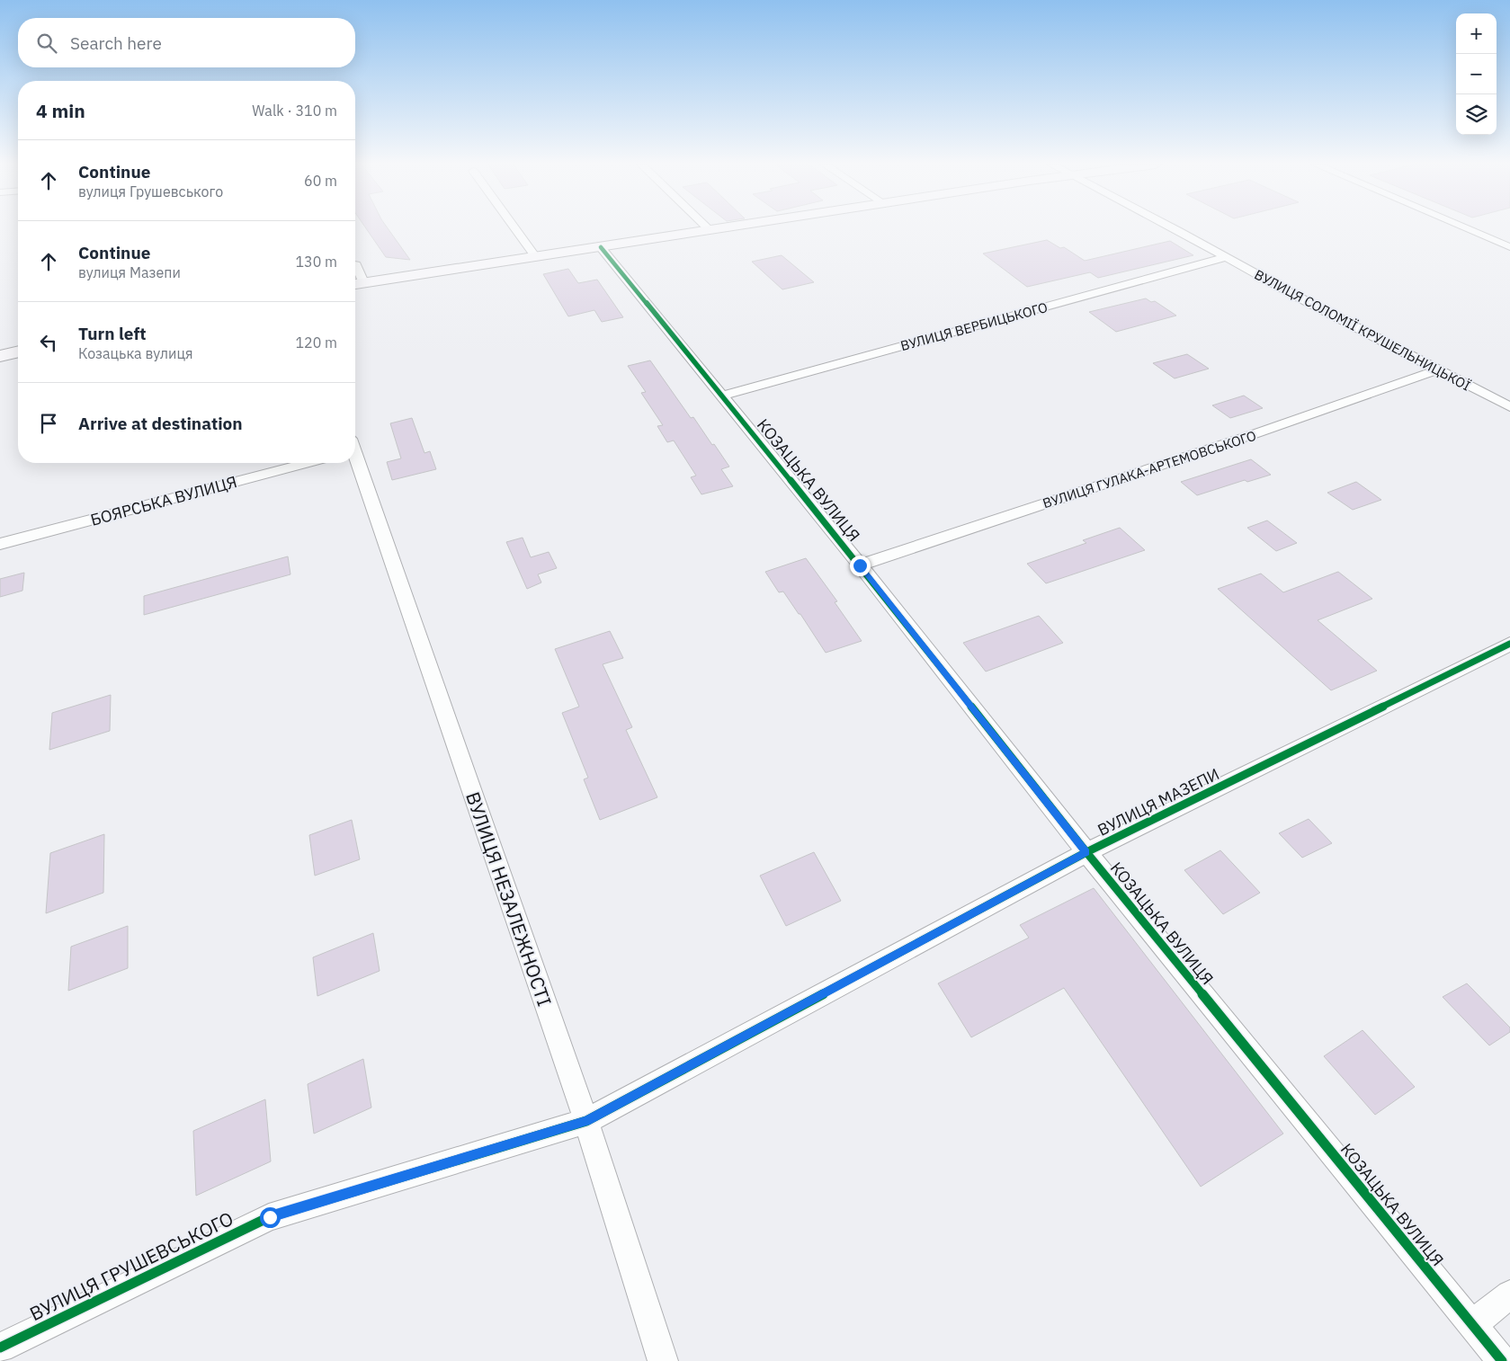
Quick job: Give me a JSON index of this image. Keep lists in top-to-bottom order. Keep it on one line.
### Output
{"streets":{"street":["ВУЛИЦЯ ВЕРБИЦЬКОГО","ВУЛИЦЯ СОЛОМІЇ КРУШЕЛЬНИЦЬКОЇ","ВУЛИЦЯ ГУЛАКА-АРТЕМОВСЬКОГО","КОЗАЦЬКА ВУЛИЦЯ","БОЯРСЬКА ВУЛИЦЯ","ВУЛИЦЯ МАЗЕПИ","ВУЛИЦЯ НЕЗАЛЕЖНОСТІ","ВУЛИЦЯ ГРУШЕВСЬКОГО"]},"crossings":[["ВУЛИЦЯ ВЕРБИЦЬКОГО","ВУЛИЦЯ СОЛОМІЇ КРУШЕЛЬНИЦЬКОЇ"],["ВУЛИЦЯ ВЕРБИЦЬКОГО","КОЗАЦЬКА ВУЛИЦЯ"],["ВУЛИЦЯ СОЛОМІЇ КРУШЕЛЬНИЦЬКОЇ","ВУЛИЦЯ ГУЛАКА-АРТЕМОВСЬКОГО"],["ВУЛИЦЯ ГУЛАКА-АРТЕМОВСЬКОГО","КОЗАЦЬКА ВУЛИЦЯ"],["КОЗАЦЬКА ВУЛИЦЯ","ВУЛИЦЯ МАЗЕПИ"],["ВУЛИЦЯ МАЗЕПИ","ВУЛИЦЯ НЕЗАЛЕЖНОСТІ"],["ВУЛИЦЯ МАЗЕПИ","ВУЛИЦЯ ГРУШЕВСЬКОГО"],["ВУЛИЦЯ НЕЗАЛЕЖНОСТІ","ВУЛИЦЯ ГРУШЕВСЬКОГО"]],"page":{"map_buttons":["+","−"],"search":"Search here","heading":["4 min","Walk · 310 m"],"list":[["Continue","вулиця Грушевського","60 m"],["Continue","вулиця Мазепи","130 m"],["Turn left","Козацька вулиця","120 m"],"Arrive at destination"]}}
